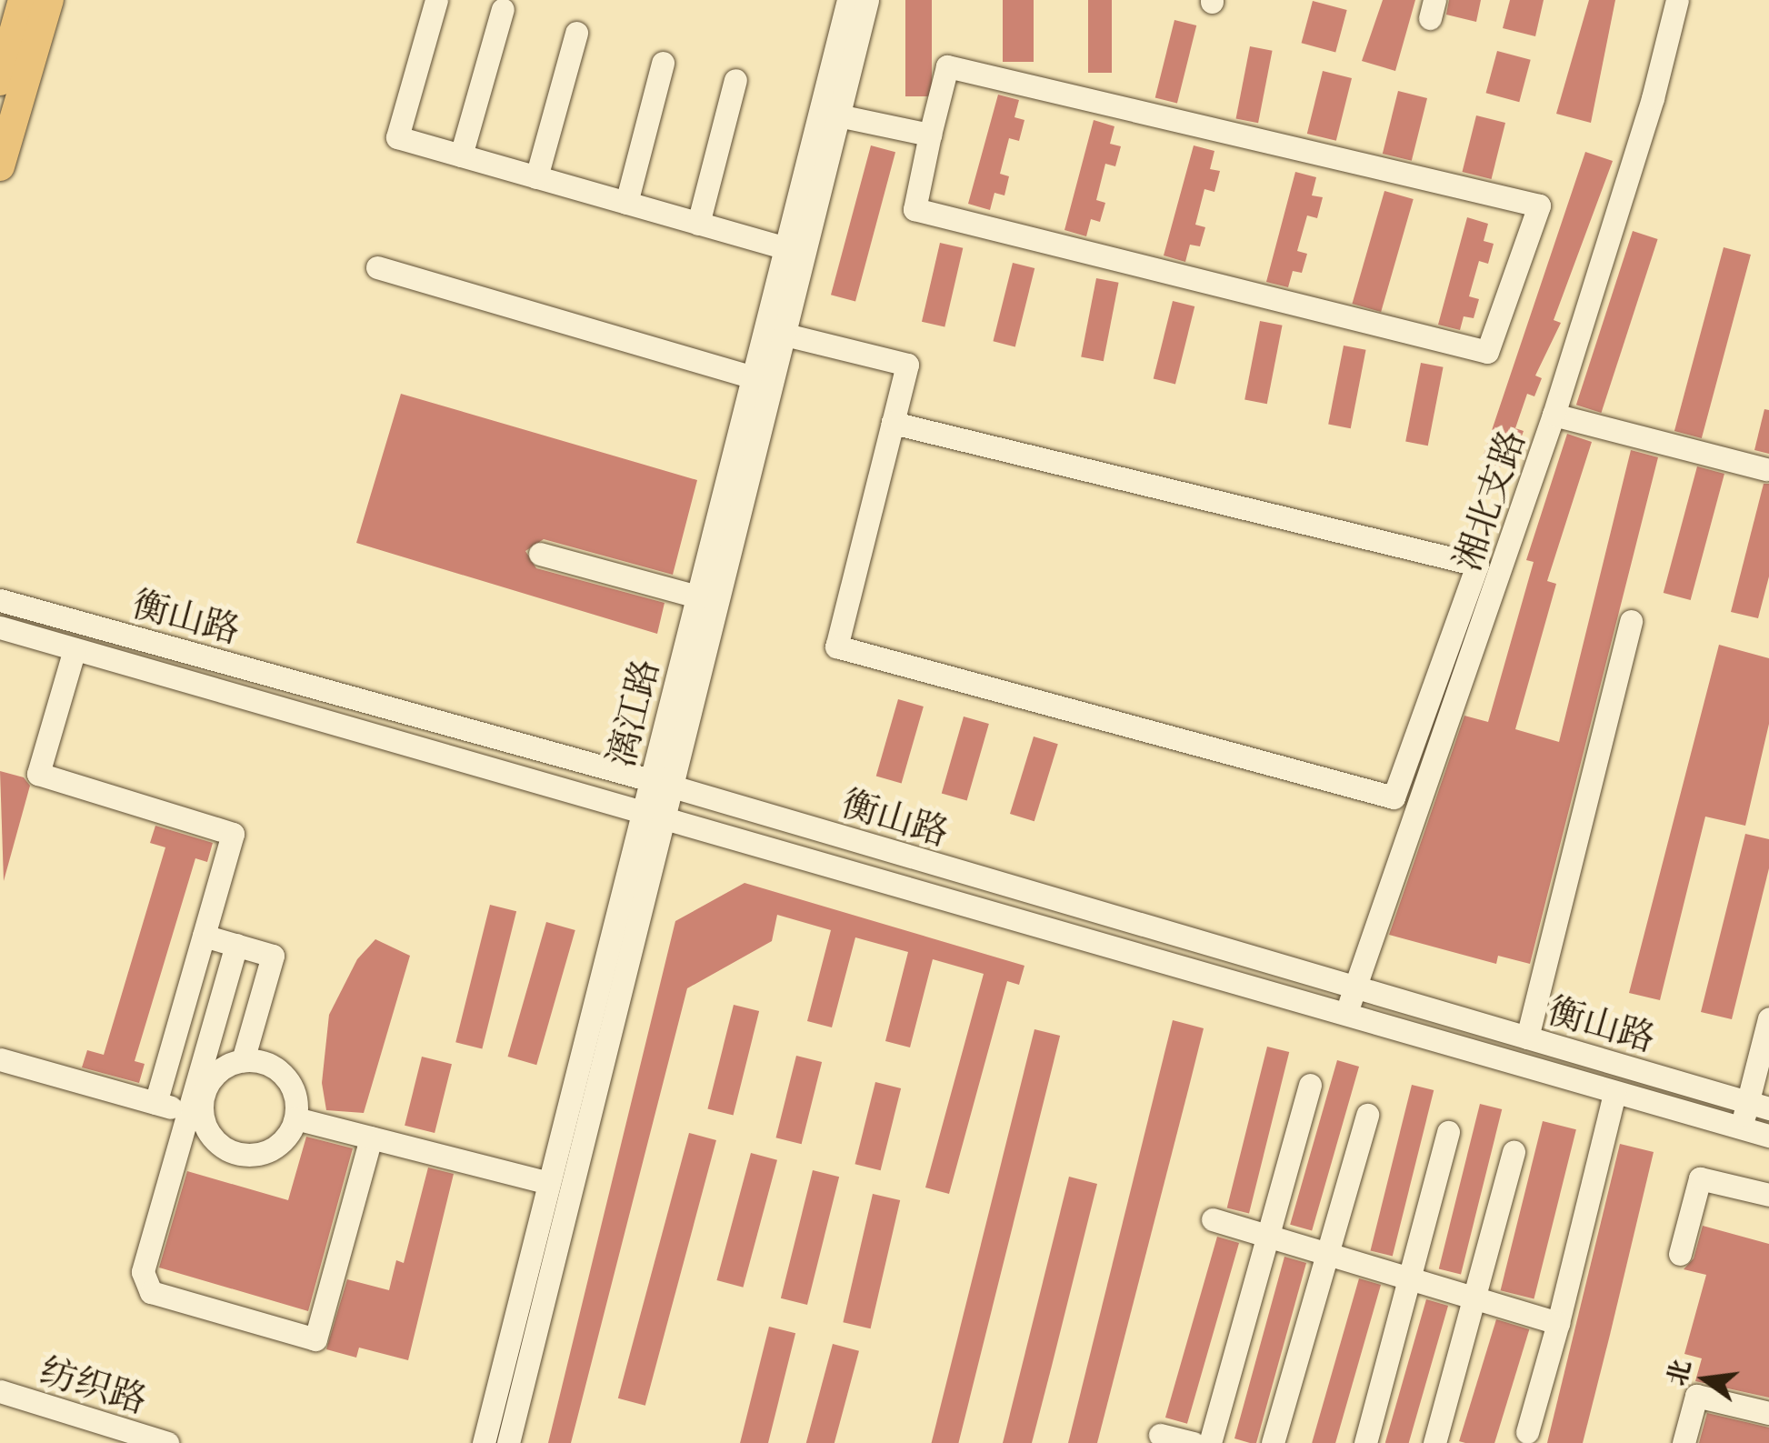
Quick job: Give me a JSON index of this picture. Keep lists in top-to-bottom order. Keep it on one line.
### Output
{"streets":{"street":["湘北支路","衡山路","漓江路","纺织路"]},"crossings":[["湘北支路","衡山路"],["衡山路","漓江路"]],"north":"left"}
